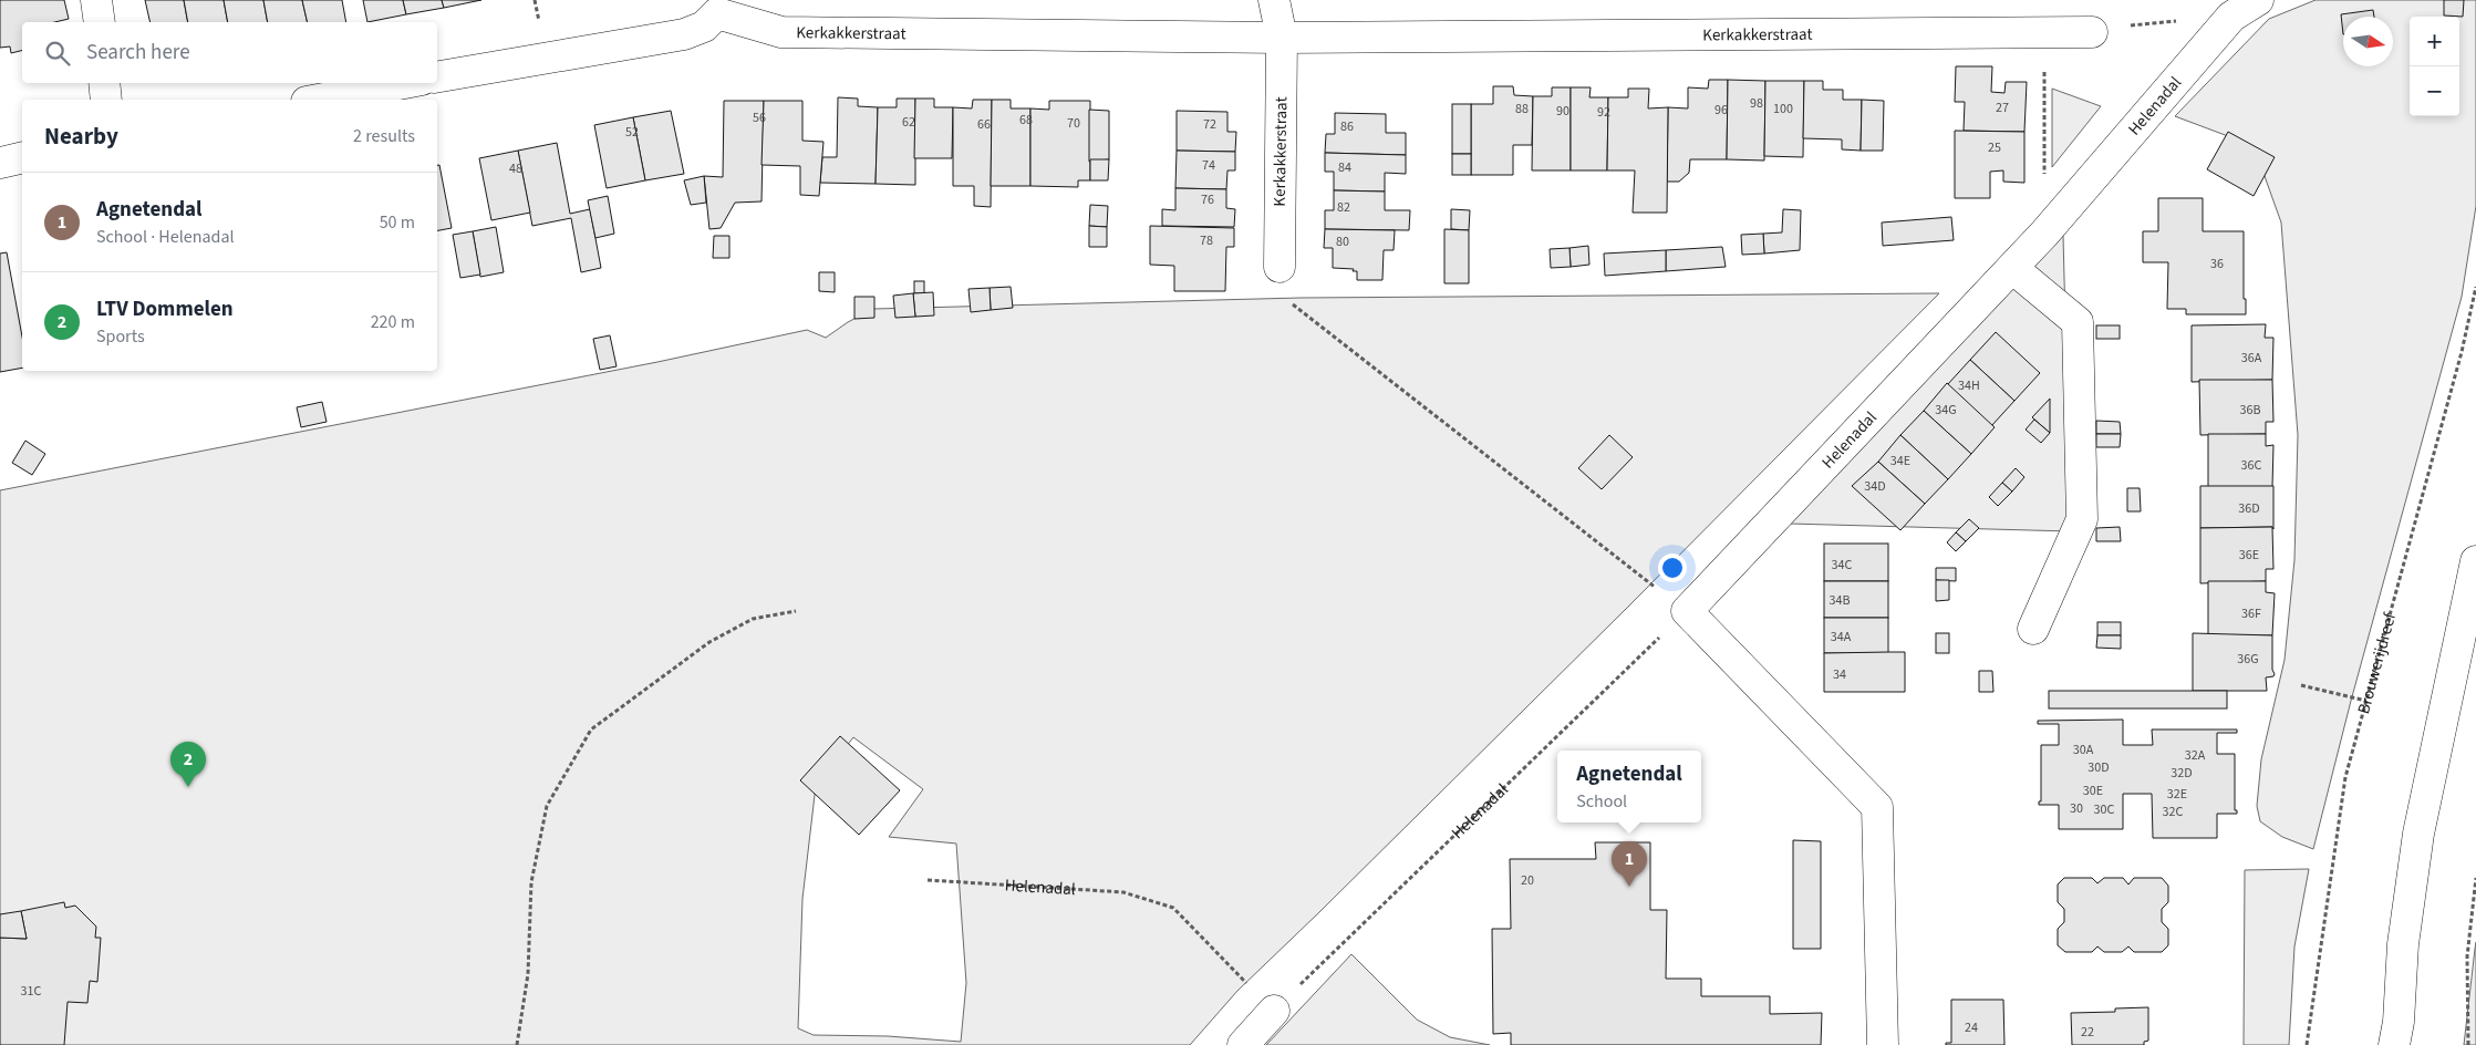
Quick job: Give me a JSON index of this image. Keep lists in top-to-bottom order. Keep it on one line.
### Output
{"streets":{"street":["Kerkakkerstraat","Helenadal"],"path":["Brouwerijdreef"]},"house_numbers":["98","27","88","100","96","90","92","56","68","62","70","66","72","86","52","25","74","84","48","76","82","78","80","36","36A","34H","34G","36B","34E","36C","34D","36D","36E","34C","34B","36F","34A","36G","34","30A","32A","30D","32D","30E","32E","30","30C","32C","20","31C","24","22"],"north":"right","page":{"map_buttons":["+","−"],"search":"Search here","heading":["Nearby","2 results"],"list":[{"mark":"1","name":"Agnetendal","note":"School · Helenadal","value":"50 m"},{"mark":"2","name":"LTV Dommelen","note":"Sports","value":"220 m"}],"pins":["2","1"],"popup":["Agnetendal","School"]}}
